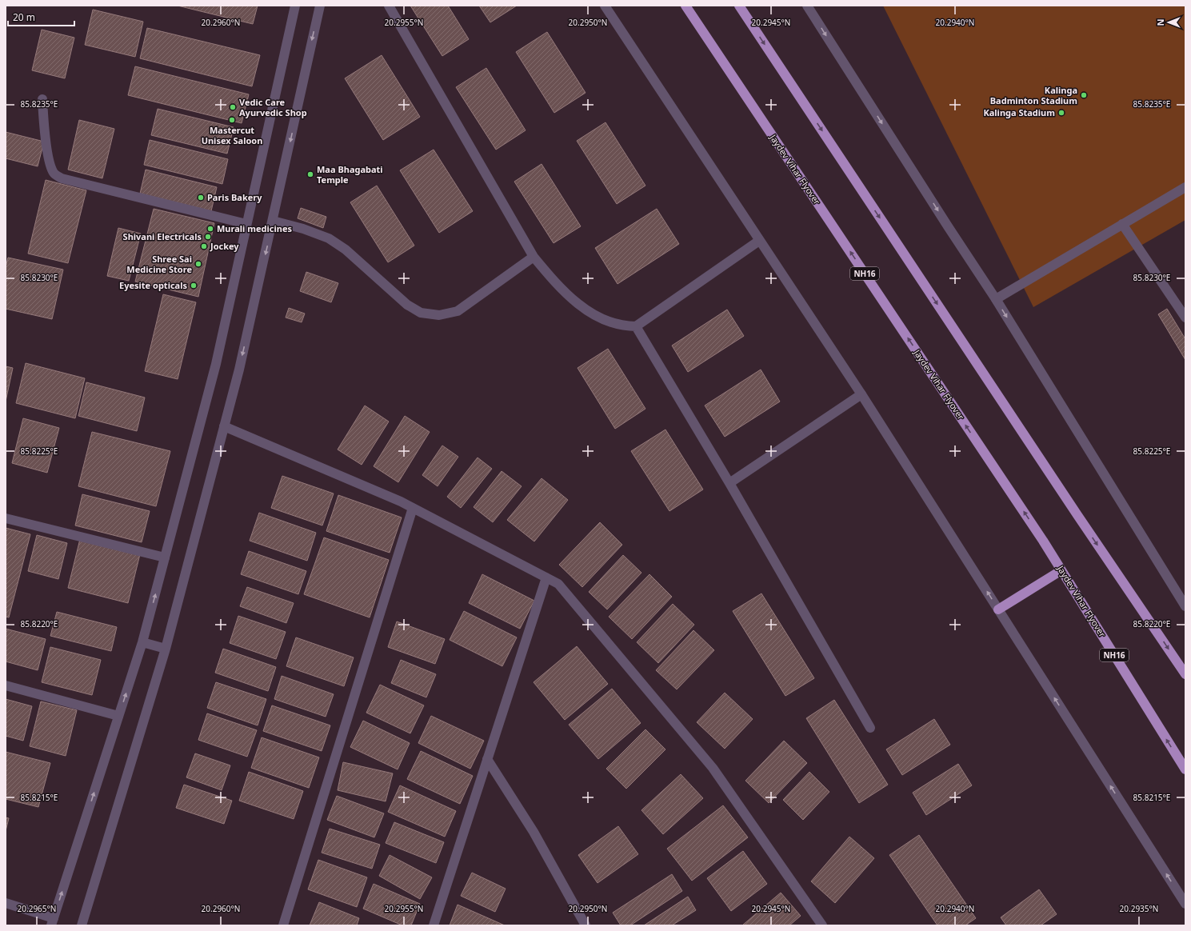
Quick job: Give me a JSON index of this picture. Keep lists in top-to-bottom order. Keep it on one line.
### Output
{"streets":{"highway":["Jaydev Vihar Flyover","NH16"]},"places":["Kalinga Badminton Stadium","Vedic Care Ayurvedic Shop","Kalinga Stadium","Mastercut Unisex Saloon","Maa Bhagabati Temple","Paris Bakery","Murali medicines","Shivani Electricals","Jockey","Shree Sai Medicine Store","Eyesite opticals"],"scale_bar":"20 m","north":"left","coordinates":["20.2960°N","20.2955°N","20.2950°N","20.2945°N","20.2940°N","85.8235°E","85.8230°E","85.8225°E","85.8220°E","85.8215°E","20.2965°N","20.2935°N"]}
